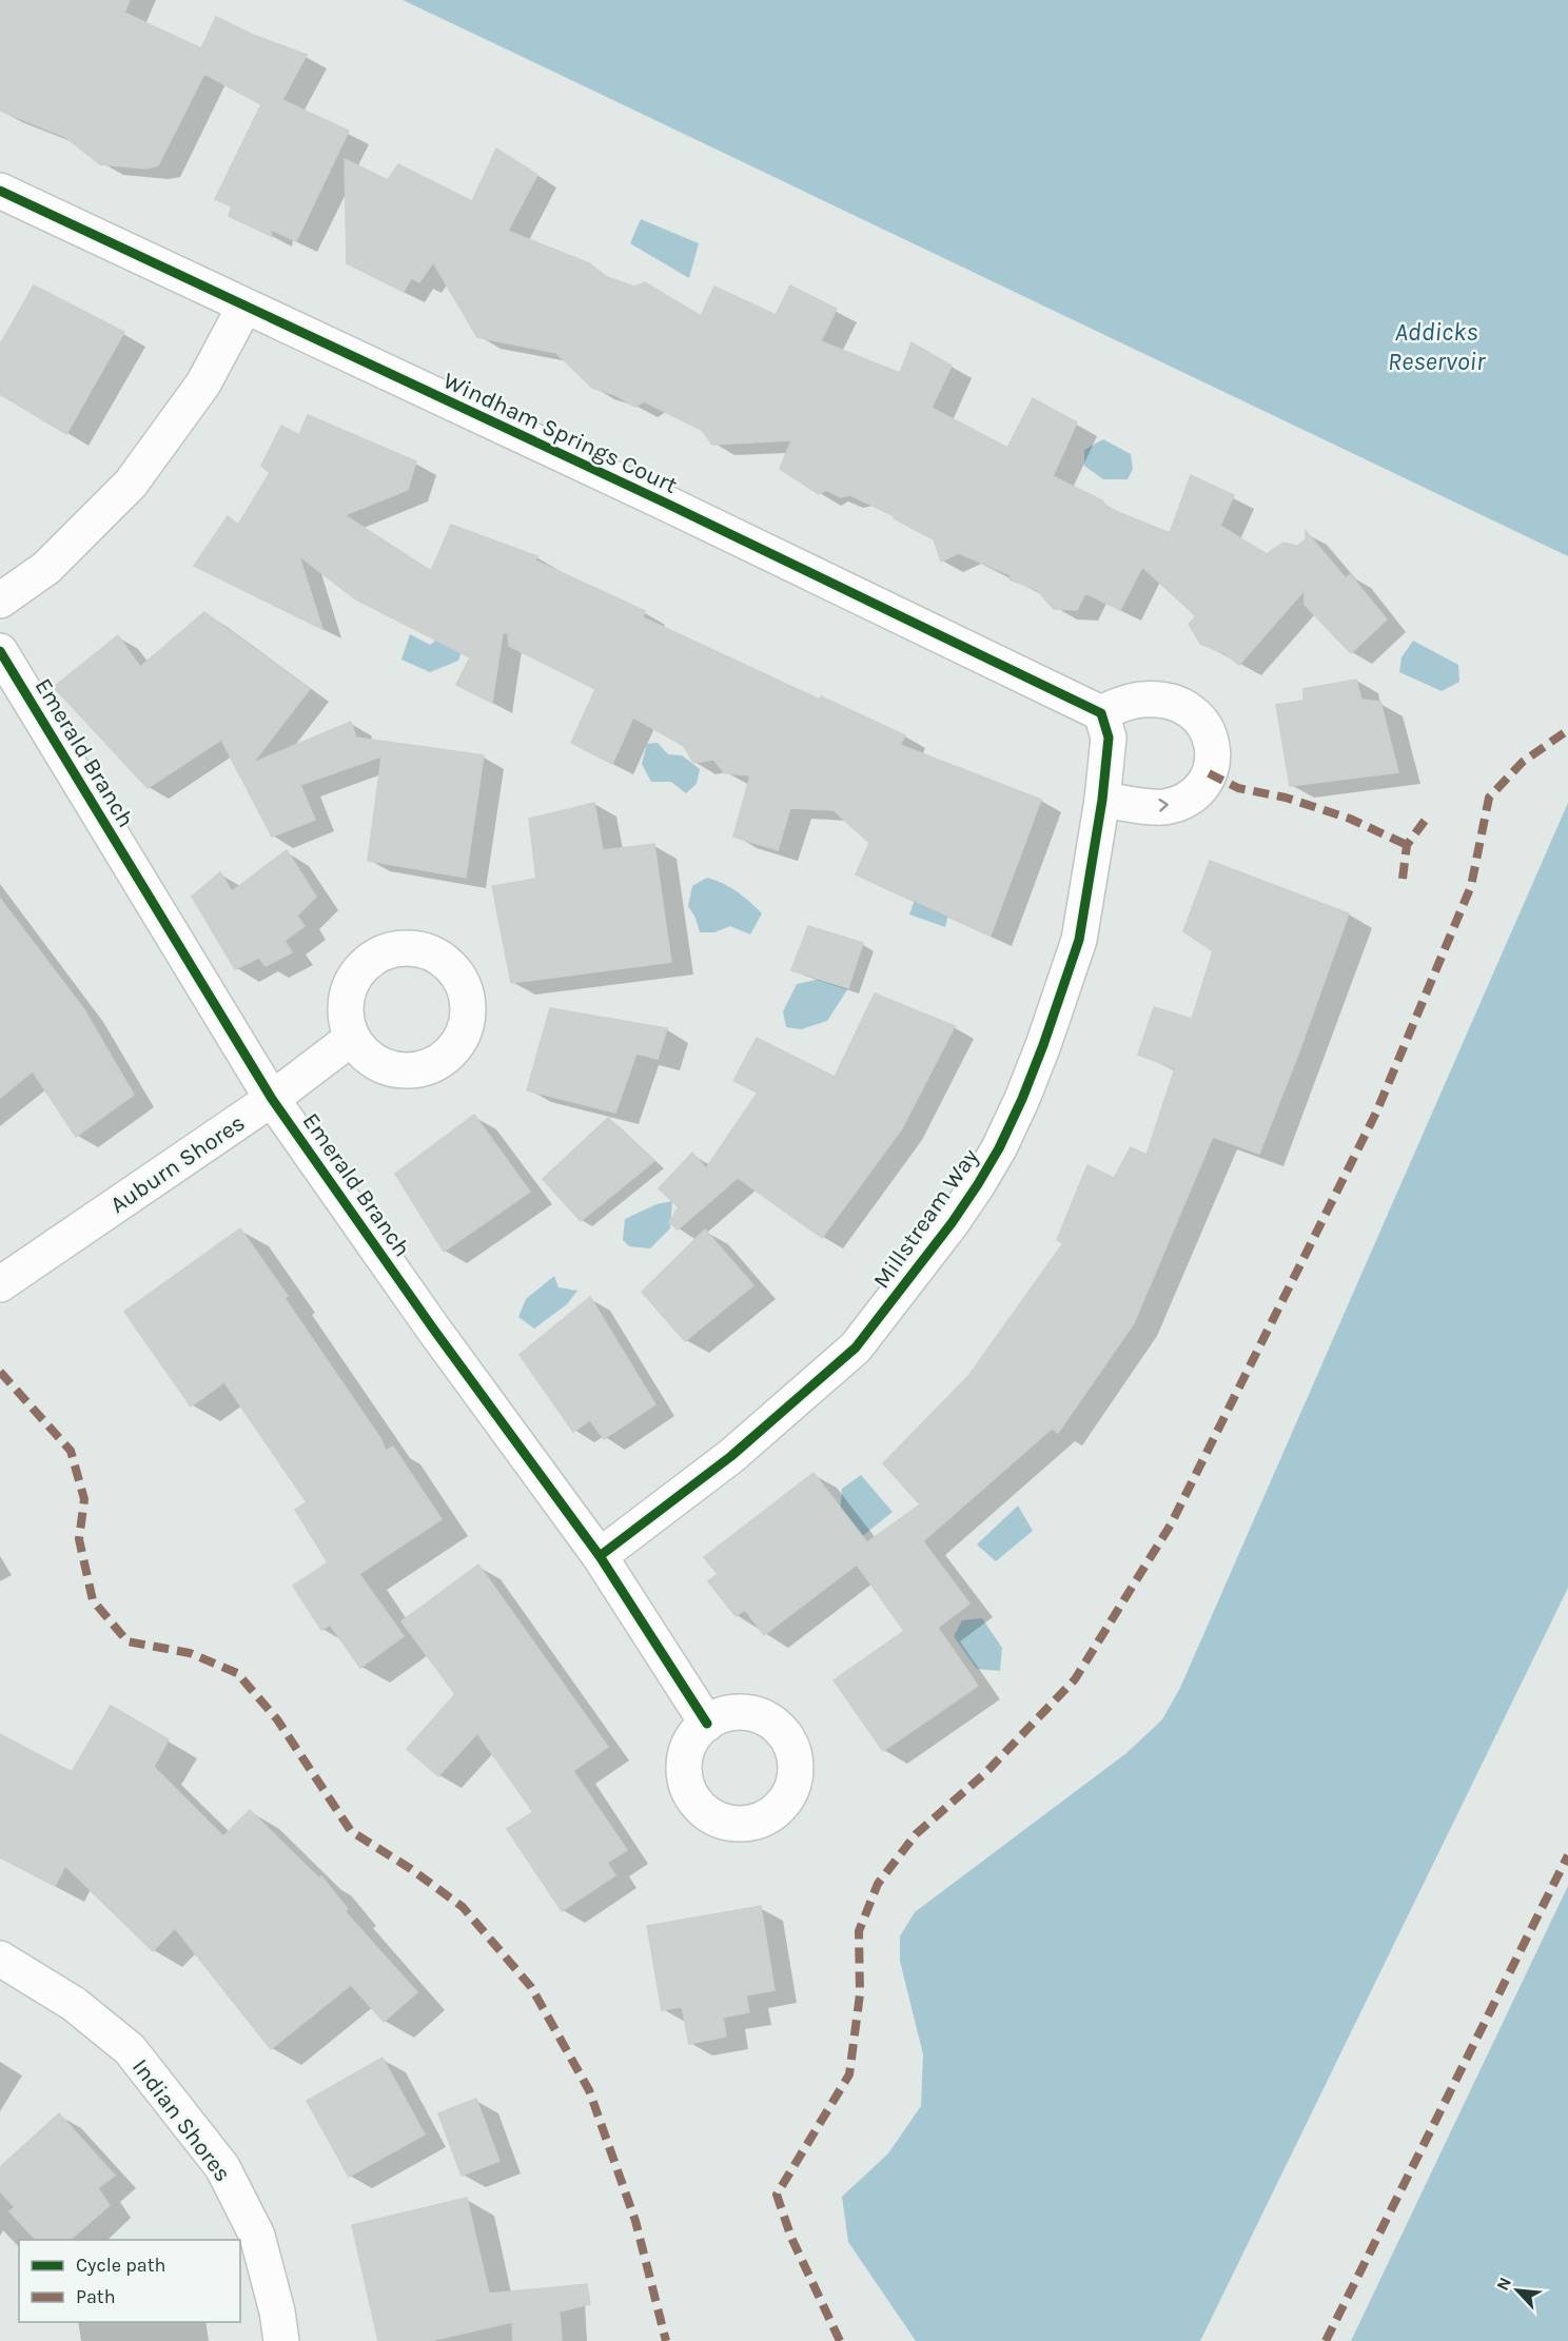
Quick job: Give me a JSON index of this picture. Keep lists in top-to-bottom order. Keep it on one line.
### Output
{"streets":{"street":["Windham Springs Court","Emerald Branch","Auburn Shores","Millstream Way","Indian Shores"]},"crossings":[["Windham Springs Court","Millstream Way"],["Emerald Branch","Auburn Shores"],["Emerald Branch","Millstream Way"]],"water":["Addicks Reservoir"],"legend":["Cycle path","Path"],"north":"top left"}
